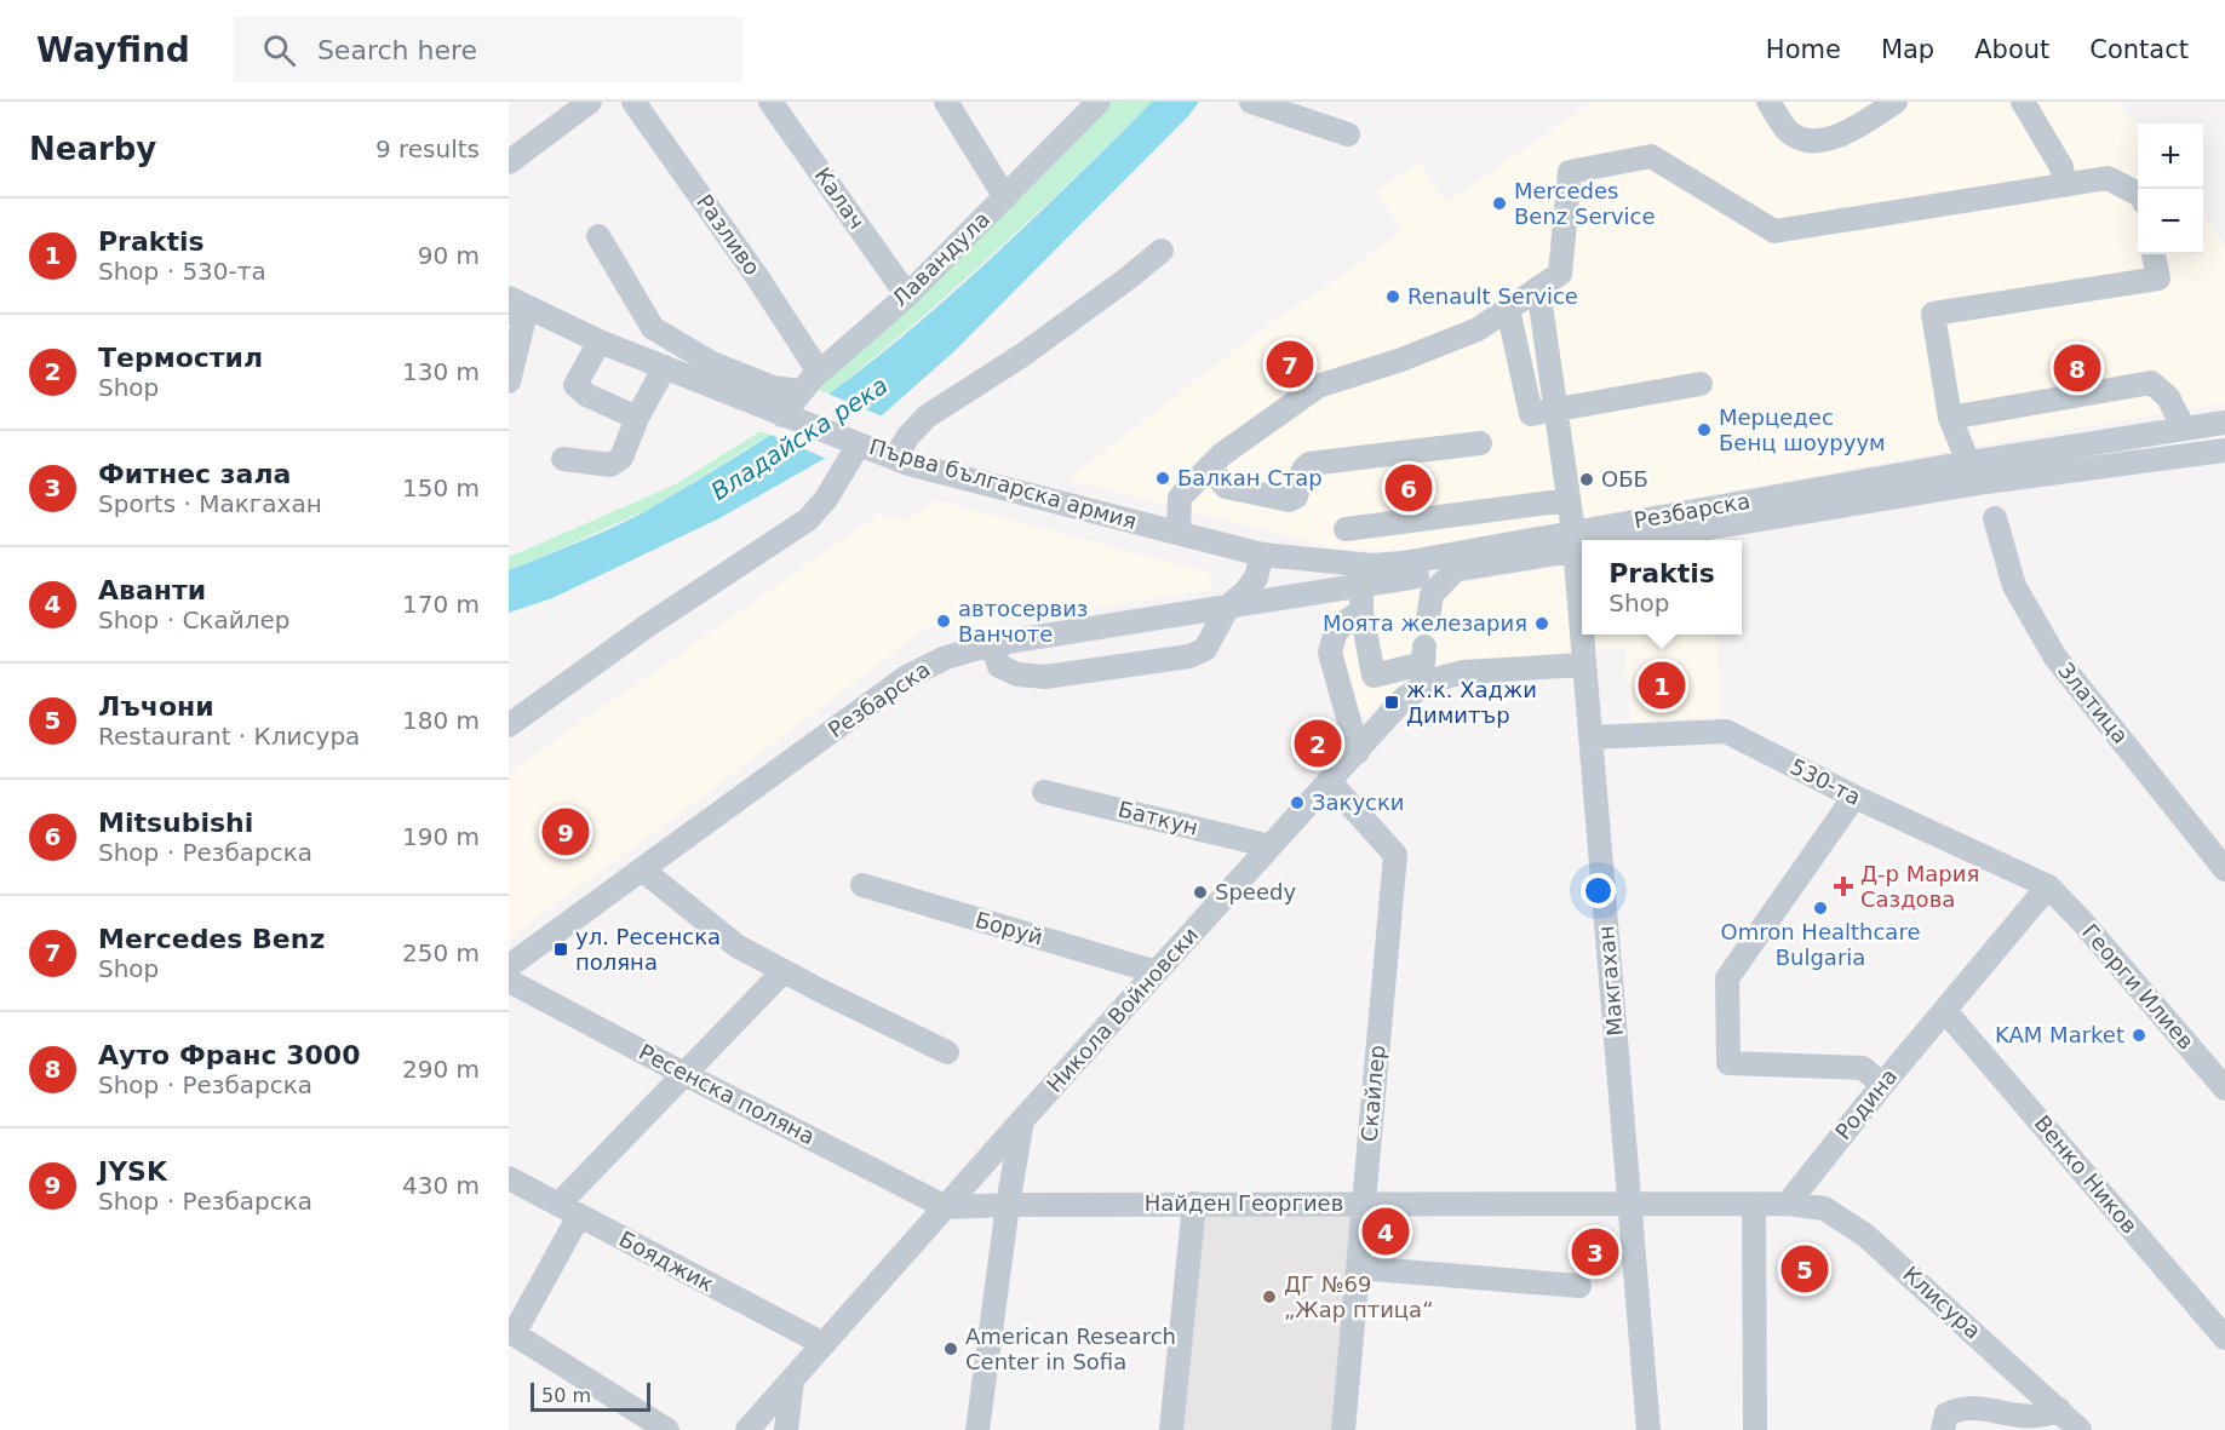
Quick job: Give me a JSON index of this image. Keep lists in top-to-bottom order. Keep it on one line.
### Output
{"streets":{"street":["Калач","Разливо","Лавандула","Първа българска армия","Резбарска","Златица","530-та","Баткун","Боруй","Макгахан","Георги Илиев","Никола Войновски","Скайлер","Ресенска поляна","Родина","Венко Ников","Найден Георгиев","Бояджик","Клисура"]},"crossings":[["Калач","Лавандула"],["Разливо","Лавандула"],["Лавандула","Първа българска армия"],["Първа българска армия","Резбарска"],["Резбарска","Макгахан"],["530-та","Макгахан"],["530-та","Георги Илиев"],["530-та","Родина"],["Баткун","Никола Войновски"],["Боруй","Никола Войновски"],["Макгахан","Никола Войновски"],["Макгахан","Найден Георгиев"],["Георги Илиев","Родина"],["Никола Войновски","Скайлер"],["Никола Войновски","Ресенска поляна"],["Никола Войновски","Найден Георгиев"],["Никола Войновски","Бояджик"],["Скайлер","Найден Георгиев"],["Ресенска поляна","Найден Георгиев"],["Родина","Венко Ников"],["Родина","Клисура"]],"water":["Владайска река"],"places":{"other":["Mercedes Benz Service","Renault Service","Мерцедес Бенц шоуруум","Балкан Стар","ОББ","автосервиз Ванчоте","Моята железария","Закуски","Speedy","Omron Healthcare Bulgaria","KAM Market","ДГ №69 „Жар птица“","American Research Center in Sofia"],"transit":["ж.к. Хаджи Димитър","ул. Ресенска поляна"],"health":["Д-р Мария Саздова"]},"scale_bar":"50 m","page":{"header":"Wayfind","search":"Search here","nav":["Home","Map","About","Contact"],"heading":["Nearby","9 results"],"map_buttons":["+","−"],"list":[{"mark":"1","name":"Praktis","note":"Shop · 530-та","value":"90 m"},{"mark":"2","name":"Термостил","note":"Shop","value":"130 m"},{"mark":"3","name":"Фитнес зала","note":"Sports · Макгахан","value":"150 m"},{"mark":"4","name":"Аванти","note":"Shop · Скайлер","value":"170 m"},{"mark":"5","name":"Лъчони","note":"Restaurant · Клисура","value":"180 m"},{"mark":"6","name":"Mitsubishi","note":"Shop · Резбарска","value":"190 m"},{"mark":"7","name":"Mercedes Benz","note":"Shop","value":"250 m"},{"mark":"8","name":"Ауто Франс 3000","note":"Shop · Резбарска","value":"290 m"},{"mark":"9","name":"JYSK","note":"Shop · Резбарска","value":"430 m"}],"pins":["7","8","6","1","2","9","4","3","5"],"popup":["Praktis","Shop"],"scale":"50 m"}}
